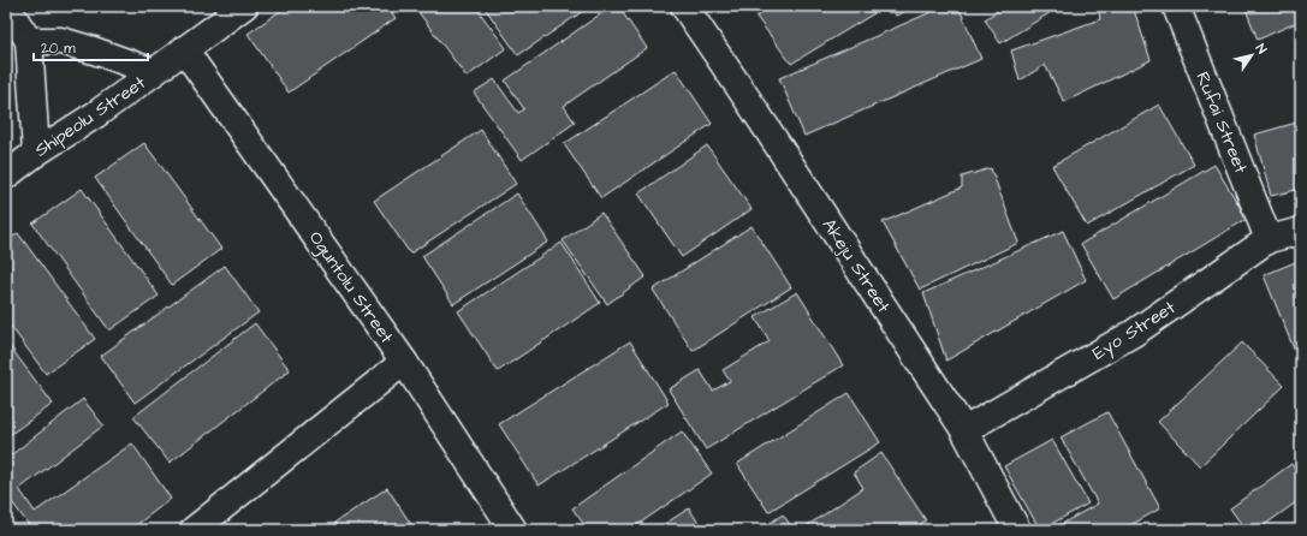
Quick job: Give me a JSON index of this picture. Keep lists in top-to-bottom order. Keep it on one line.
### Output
{"streets":{"street":["Shipeolu Street","Rufai Street","Akeju Street","Oguntolu Street","Eyo Street"]},"crossings":[["Shipeolu Street","Oguntolu Street"],["Rufai Street","Eyo Street"],["Akeju Street","Eyo Street"]],"scale_bar":"20 m","north":"top right"}
